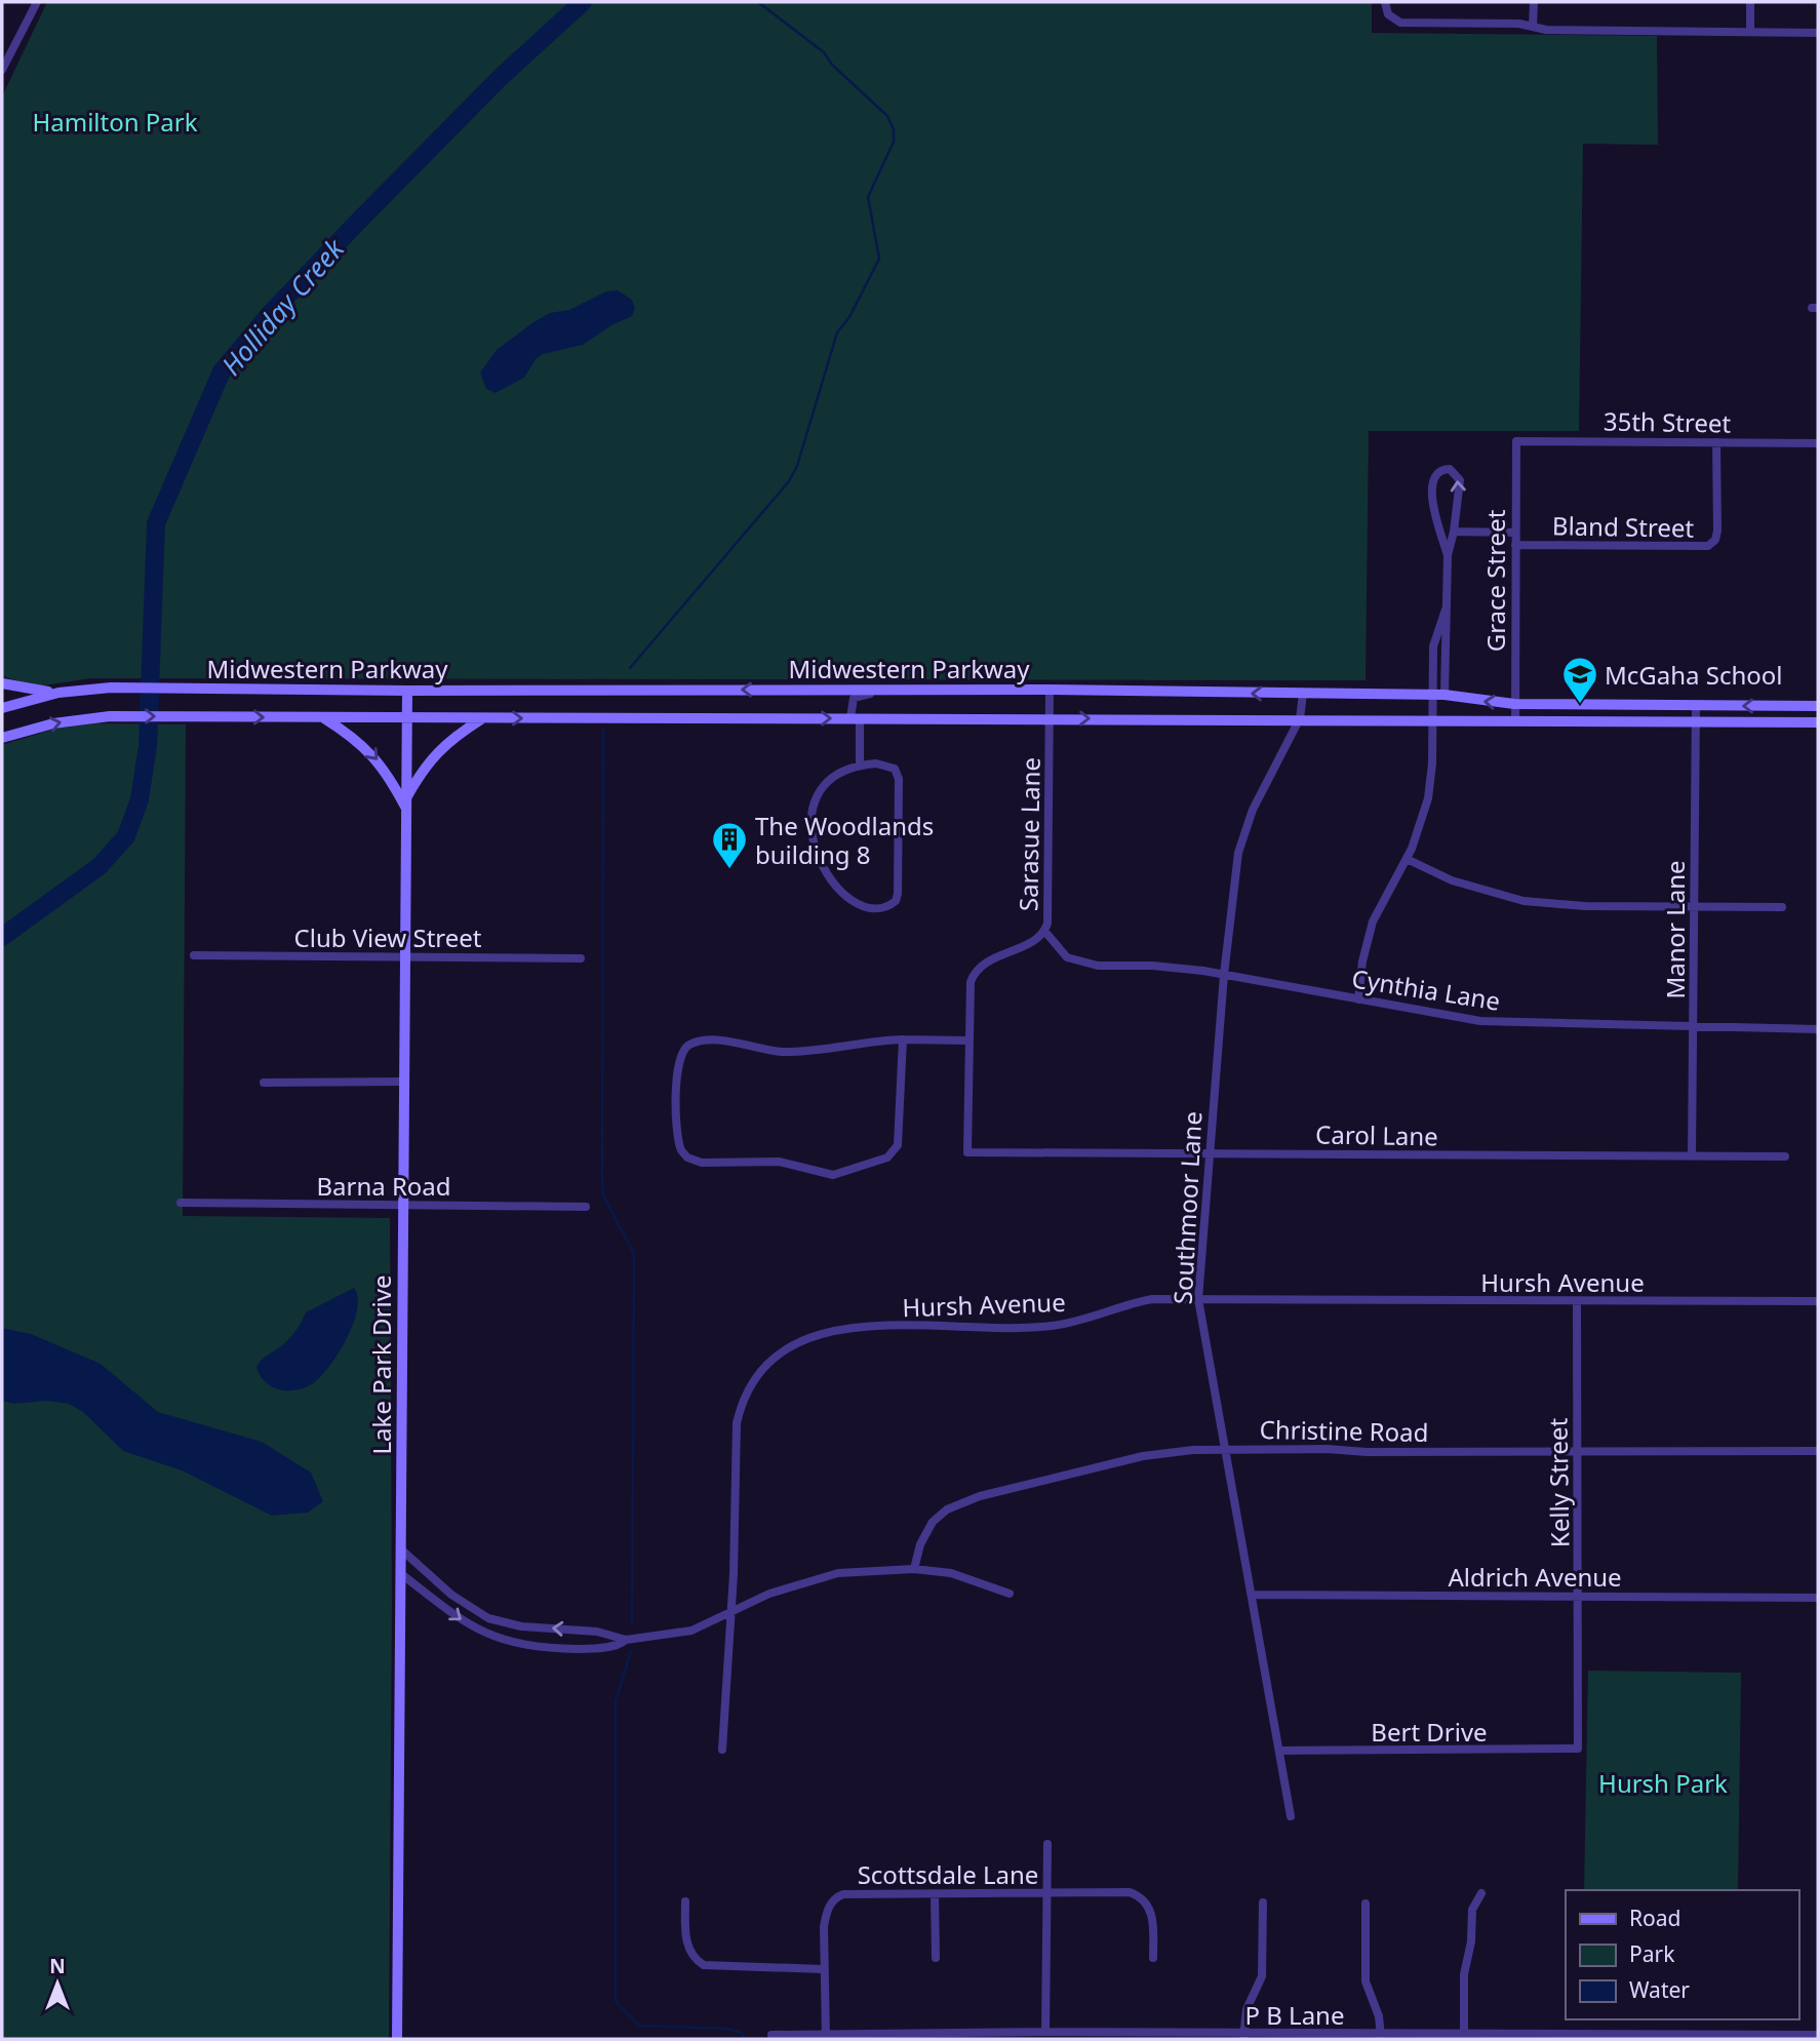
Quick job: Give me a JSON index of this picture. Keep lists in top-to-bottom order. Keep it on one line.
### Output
{"streets":{"main road":["Midwestern Parkway","Lake Park Drive"],"street":["35th Street","Bland Street","Grace Street","Sarasue Lane","Manor Lane","Club View Street","Cynthia Lane","Carol Lane","Barna Road","Southmoor Lane","Hursh Avenue","Christine Road","Kelly Street","Aldrich Avenue","Bert Drive","Scottsdale Lane","P B Lane"]},"crossings":[["35th Street","Bland Street"],["35th Street","Grace Street"],["Bland Street","Grace Street"],["Grace Street","Midwestern Parkway"],["Midwestern Parkway","Sarasue Lane"],["Midwestern Parkway","Manor Lane"],["Midwestern Parkway","Southmoor Lane"],["Midwestern Parkway","Lake Park Drive"],["Sarasue Lane","Cynthia Lane"],["Sarasue Lane","Carol Lane"],["Manor Lane","Cynthia Lane"],["Manor Lane","Carol Lane"],["Club View Street","Lake Park Drive"],["Cynthia Lane","Southmoor Lane"],["Carol Lane","Southmoor Lane"],["Barna Road","Lake Park Drive"],["Southmoor Lane","Hursh Avenue"],["Southmoor Lane","Christine Road"],["Southmoor Lane","Aldrich Avenue"],["Southmoor Lane","Bert Drive"],["Hursh Avenue","Kelly Street"],["Christine Road","Kelly Street"],["Kelly Street","Aldrich Avenue"],["Kelly Street","Bert Drive"],["Scottsdale Lane","P B Lane"]],"water":["Holliday Creek"],"parks":["Hamilton Park","Hursh Park"],"places":{"school or university":["McGaha School"],"building":["The Woodlands building 8"]},"legend":["Road","Park","Water"],"north":"top"}
